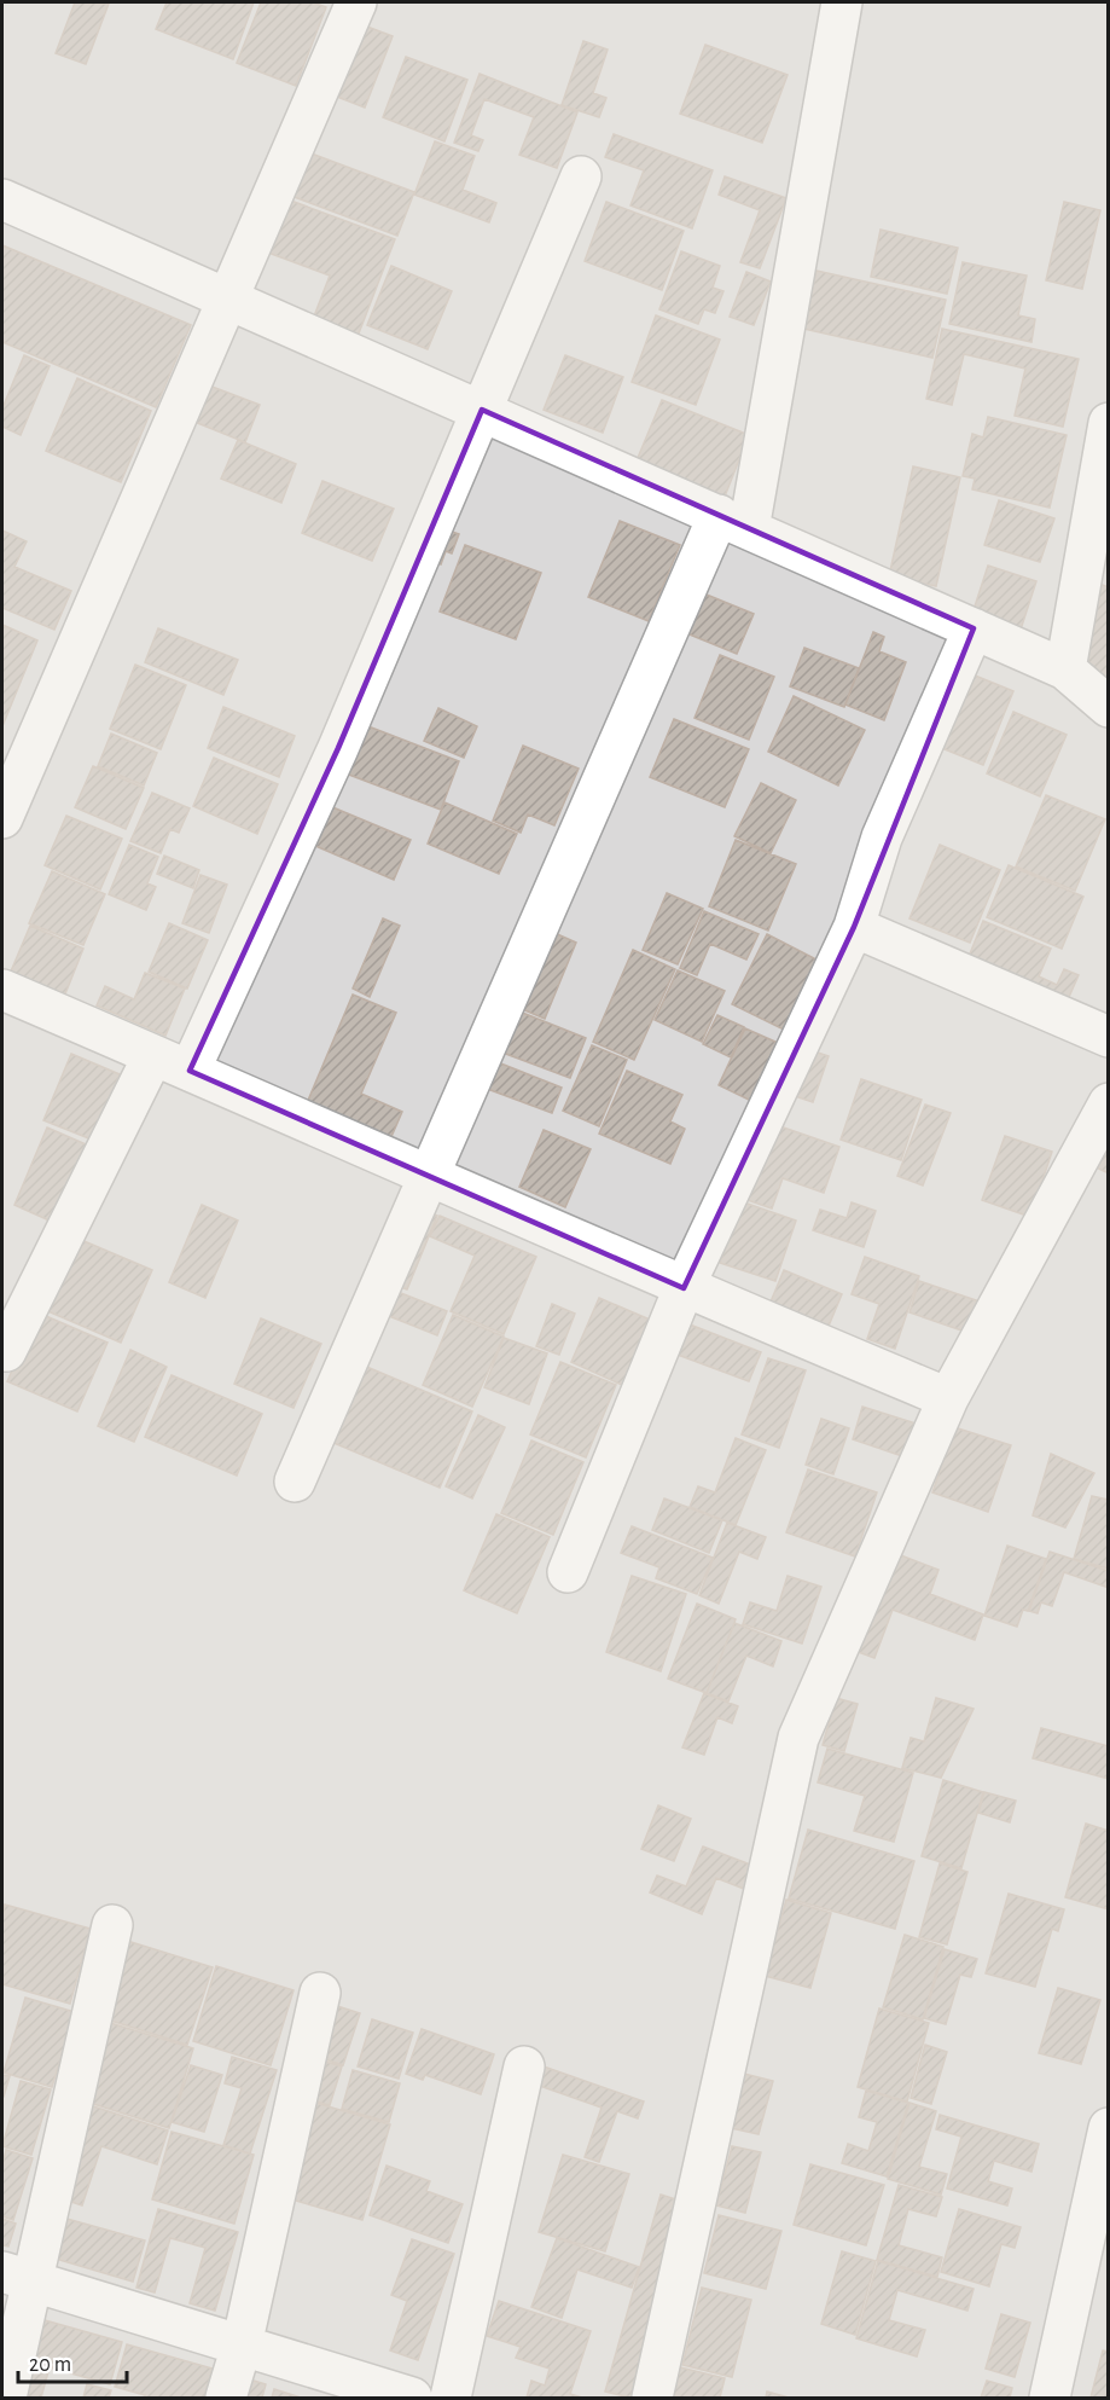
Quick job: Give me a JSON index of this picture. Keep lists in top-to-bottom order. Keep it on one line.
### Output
{"scale_bar":"20 m"}
